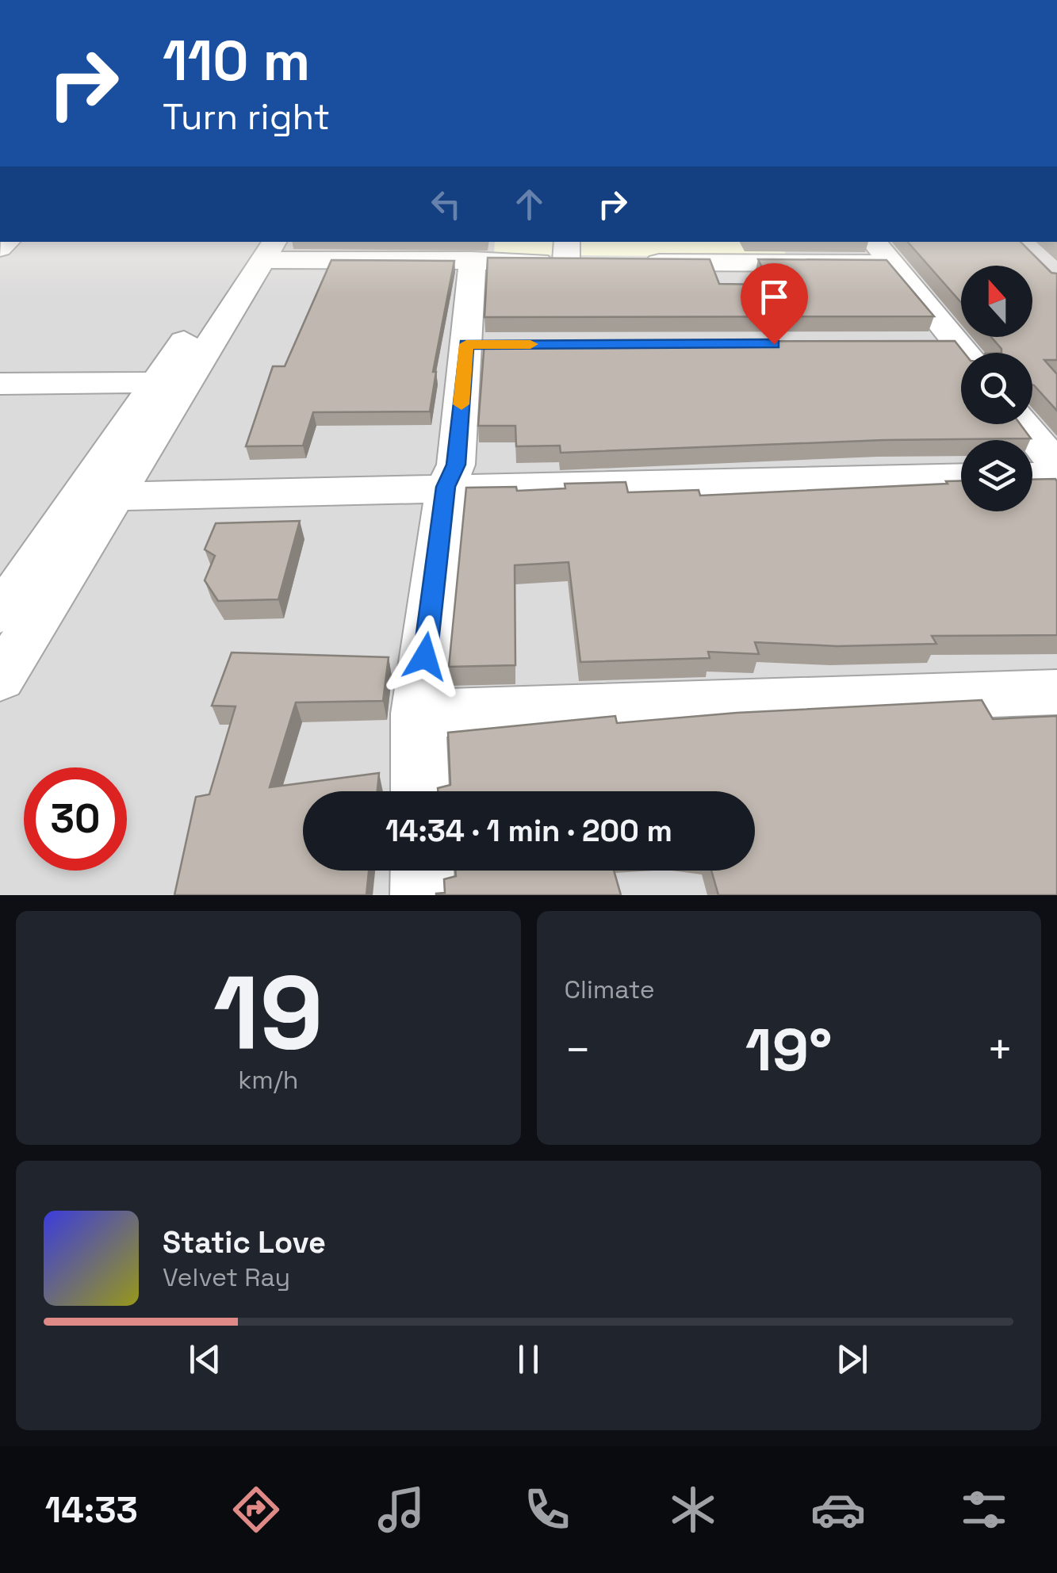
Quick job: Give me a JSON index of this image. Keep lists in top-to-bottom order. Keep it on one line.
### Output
{"north":"top","page":{"turn":["110 m","Turn right"],"limit":"30","trip":"14:34 · 1 min · 200 m","tile":[["19","km/h"],"Climate"],"heat":["−","19°","+"],"song":["Static Love","Velvet Ray"],"tabs":"14:33"}}
